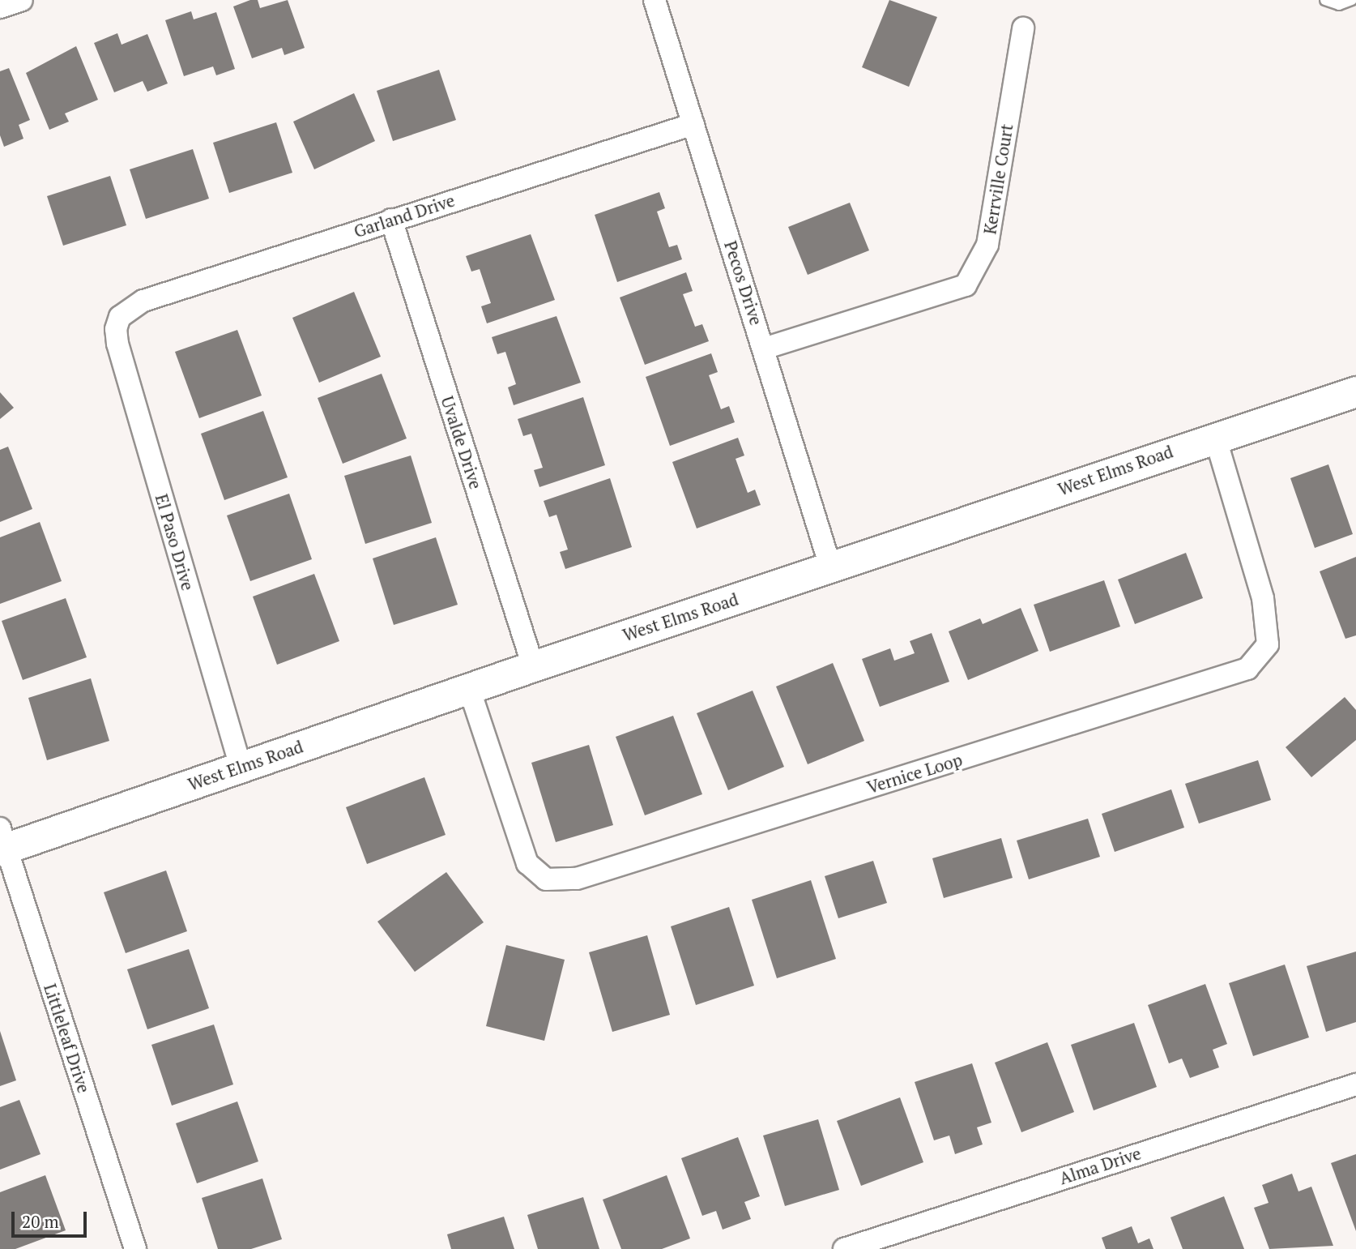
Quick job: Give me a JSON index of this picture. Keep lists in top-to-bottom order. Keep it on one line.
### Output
{"streets":{"main road":["West Elms Road"],"street":["Kerrville Court","Garland Drive","Pecos Drive","Uvalde Drive","El Paso Drive","Vernice Loop","Littleleaf Drive","Alma Drive"]},"crossings":[["Kerrville Court","Pecos Drive"],["Garland Drive","Pecos Drive"],["Garland Drive","Uvalde Drive"],["Garland Drive","El Paso Drive"],["Pecos Drive","West Elms Road"],["Uvalde Drive","West Elms Road"],["West Elms Road","El Paso Drive"],["West Elms Road","Vernice Loop"],["West Elms Road","Littleleaf Drive"]],"scale_bar":"20 m"}
